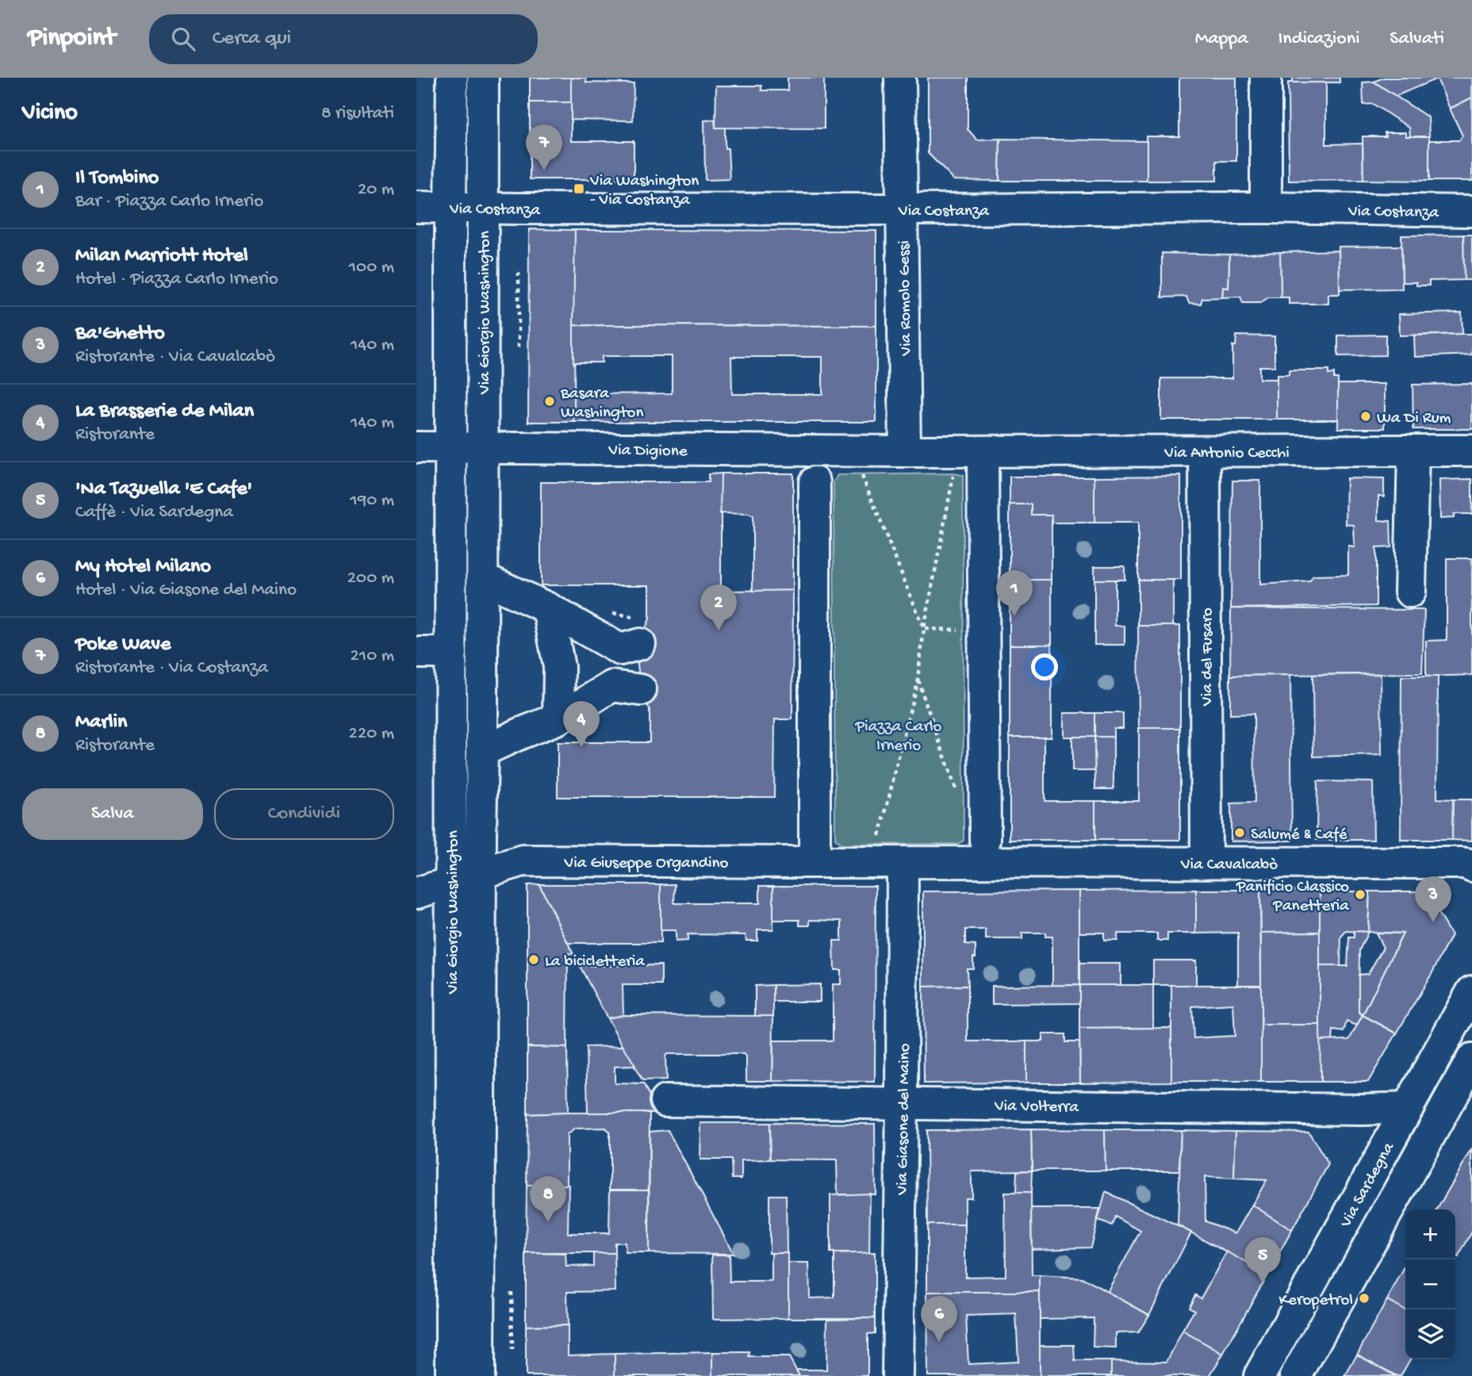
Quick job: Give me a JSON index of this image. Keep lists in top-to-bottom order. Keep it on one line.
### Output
{"streets":{"street":["Via Costanza","Via Romolo Gessi","Via Giorgio Washington","Via Digione","Via Antonio Cecchi","Via del Fusaro","Via Giuseppe Organdino","Via Cavalcabò","Via Volterra","Via Giasone del Maino","Via Sardegna"]},"crossings":[["Via Costanza","Via Romolo Gessi"],["Via Costanza","Via Giorgio Washington"],["Via Romolo Gessi","Via Digione"],["Via Giorgio Washington","Via Digione"],["Via Giorgio Washington","Via Giuseppe Organdino"],["Via Antonio Cecchi","Via del Fusaro"],["Via del Fusaro","Via Cavalcabò"],["Via Volterra","Via Giasone del Maino"],["Via Volterra","Via Sardegna"]],"parks":["Piazza Carlo Irnerio"],"places":{"transit":["Via Washington - Via Costanza"],"other":["Basara Washington","Wa Di Rum","Salumé & Café","Panificio Classico Panetteria","La bicicletteria","Keropetrol"]},"page":{"header":"Pinpoint","search":"Cerca qui","nav":["Mappa","Indicazioni","Salvati"],"heading":["Vicino","8 risultati"],"pins":["7","1","2","4","3","8","5","6"],"list":[{"mark":"1","name":"Il Tombino","note":"Bar · Piazza Carlo Irnerio","value":"20 m"},{"mark":"2","name":"Milan Marriott Hotel","note":"Hotel · Piazza Carlo Irnerio","value":"100 m"},{"mark":"3","name":"Ba'Ghetto","note":"Ristorante · Via Cavalcabò","value":"140 m"},{"mark":"4","name":"La Brasserie de Milan","note":"Ristorante","value":"140 m"},{"mark":"5","name":"'Na Tazuella 'E Cafe'","note":"Caffè · Via Sardegna","value":"190 m"},{"mark":"6","name":"My Hotel Milano","note":"Hotel · Via Giasone del Maino","value":"200 m"},{"mark":"7","name":"Poke Wave","note":"Ristorante · Via Costanza","value":"210 m"},{"mark":"8","name":"Marlin","note":"Ristorante","value":"220 m"}],"buttons":["Salva","Condividi"],"map_buttons":["+","−"]}}
